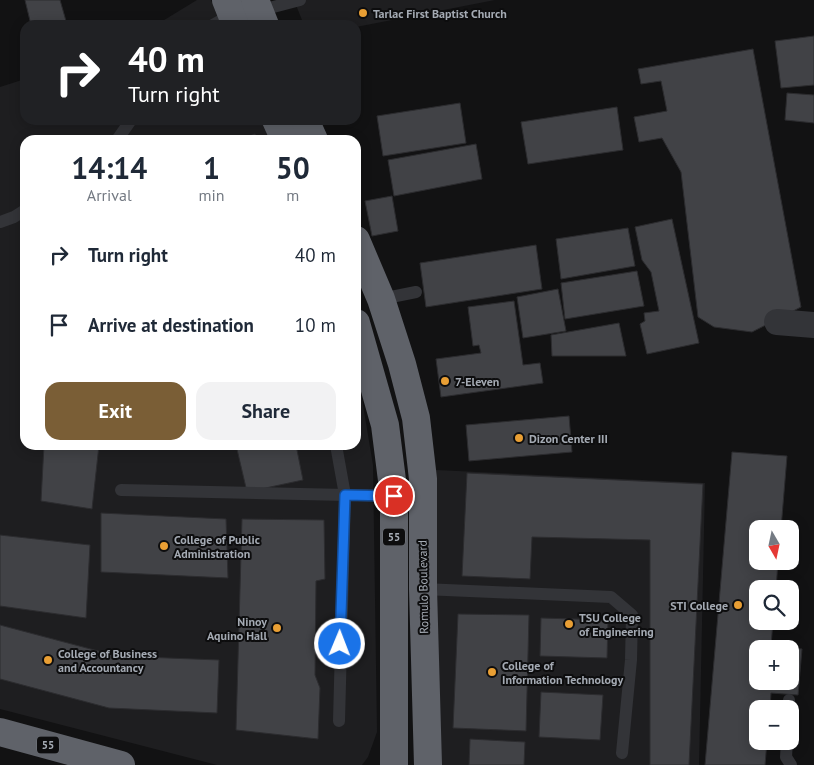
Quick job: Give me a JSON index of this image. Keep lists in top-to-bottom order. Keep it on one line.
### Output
{"streets":{"highway":["55","Romulo Boulevard"]},"places":["Tarlac First Baptist Church","7-Eleven","Dizon Center III","College of Public Administration","STI College","TSU College of Engineering","Ninoy Aquino Hall","College of Business and Accountancy","College of Information Technology"],"north":"bottom","page":{"turn":["40 m","Turn right"],"eta":["14:14","Arrival","1","min","50","m"],"list":[{"name":"Turn right","value":"40 m"},{"name":"Arrive at destination","value":"10 m"}],"buttons":["Exit","Share"],"map_buttons":["+","−"]}}
